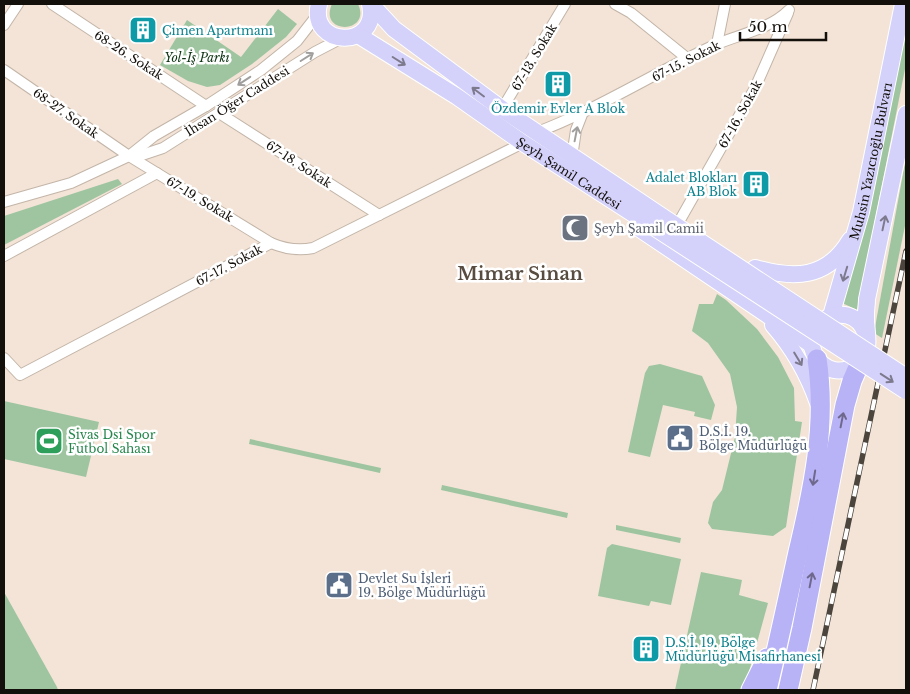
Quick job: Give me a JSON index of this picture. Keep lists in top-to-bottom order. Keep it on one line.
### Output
{"streets":{"highway":["Muhsin Yazıcıoğlu Bulvarı"],"main road":["Şeyh Şamil Caddesi"],"street":["68-26. Sokak","67-13. Sokak","67-15. Sokak","İhsan Öğer Caddesi","68-27. Sokak","67-16. Sokak","67-18. Sokak","67-19. Sokak","67-17. Sokak"]},"crossings":[["68-26. Sokak","İhsan Öğer Caddesi"],["67-13. Sokak","Şeyh Şamil Caddesi"],["67-15. Sokak","67-16. Sokak"],["67-15. Sokak","Şeyh Şamil Caddesi"],["67-15. Sokak","67-17. Sokak"],["İhsan Öğer Caddesi","68-27. Sokak"],["İhsan Öğer Caddesi","67-18. Sokak"],["İhsan Öğer Caddesi","Şeyh Şamil Caddesi"],["İhsan Öğer Caddesi","67-19. Sokak"],["68-27. Sokak","67-19. Sokak"],["67-18. Sokak","67-17. Sokak"],["Şeyh Şamil Caddesi","67-17. Sokak"],["67-19. Sokak","67-17. Sokak"]],"districts":["Mimar Sinan"],"parks":["Yol-İş Parkı"],"places":{"building":["Çimen Apartmanı","Özdemir Evler A Blok","Adalet Blokları AB Blok","D.S.İ. 19. Bölge Müdürlüğü Misafirhanesi"],"mosque":["Şeyh Şamil Camii"],"public building":["D.S.İ. 19. Bölge Müdürlüğü","Devlet Su İşleri 19. Bölge Müdürlüğü"],"sports":["Sivas Dsi Spor Futbol Sahası"]},"scale_bar":"50 m"}
